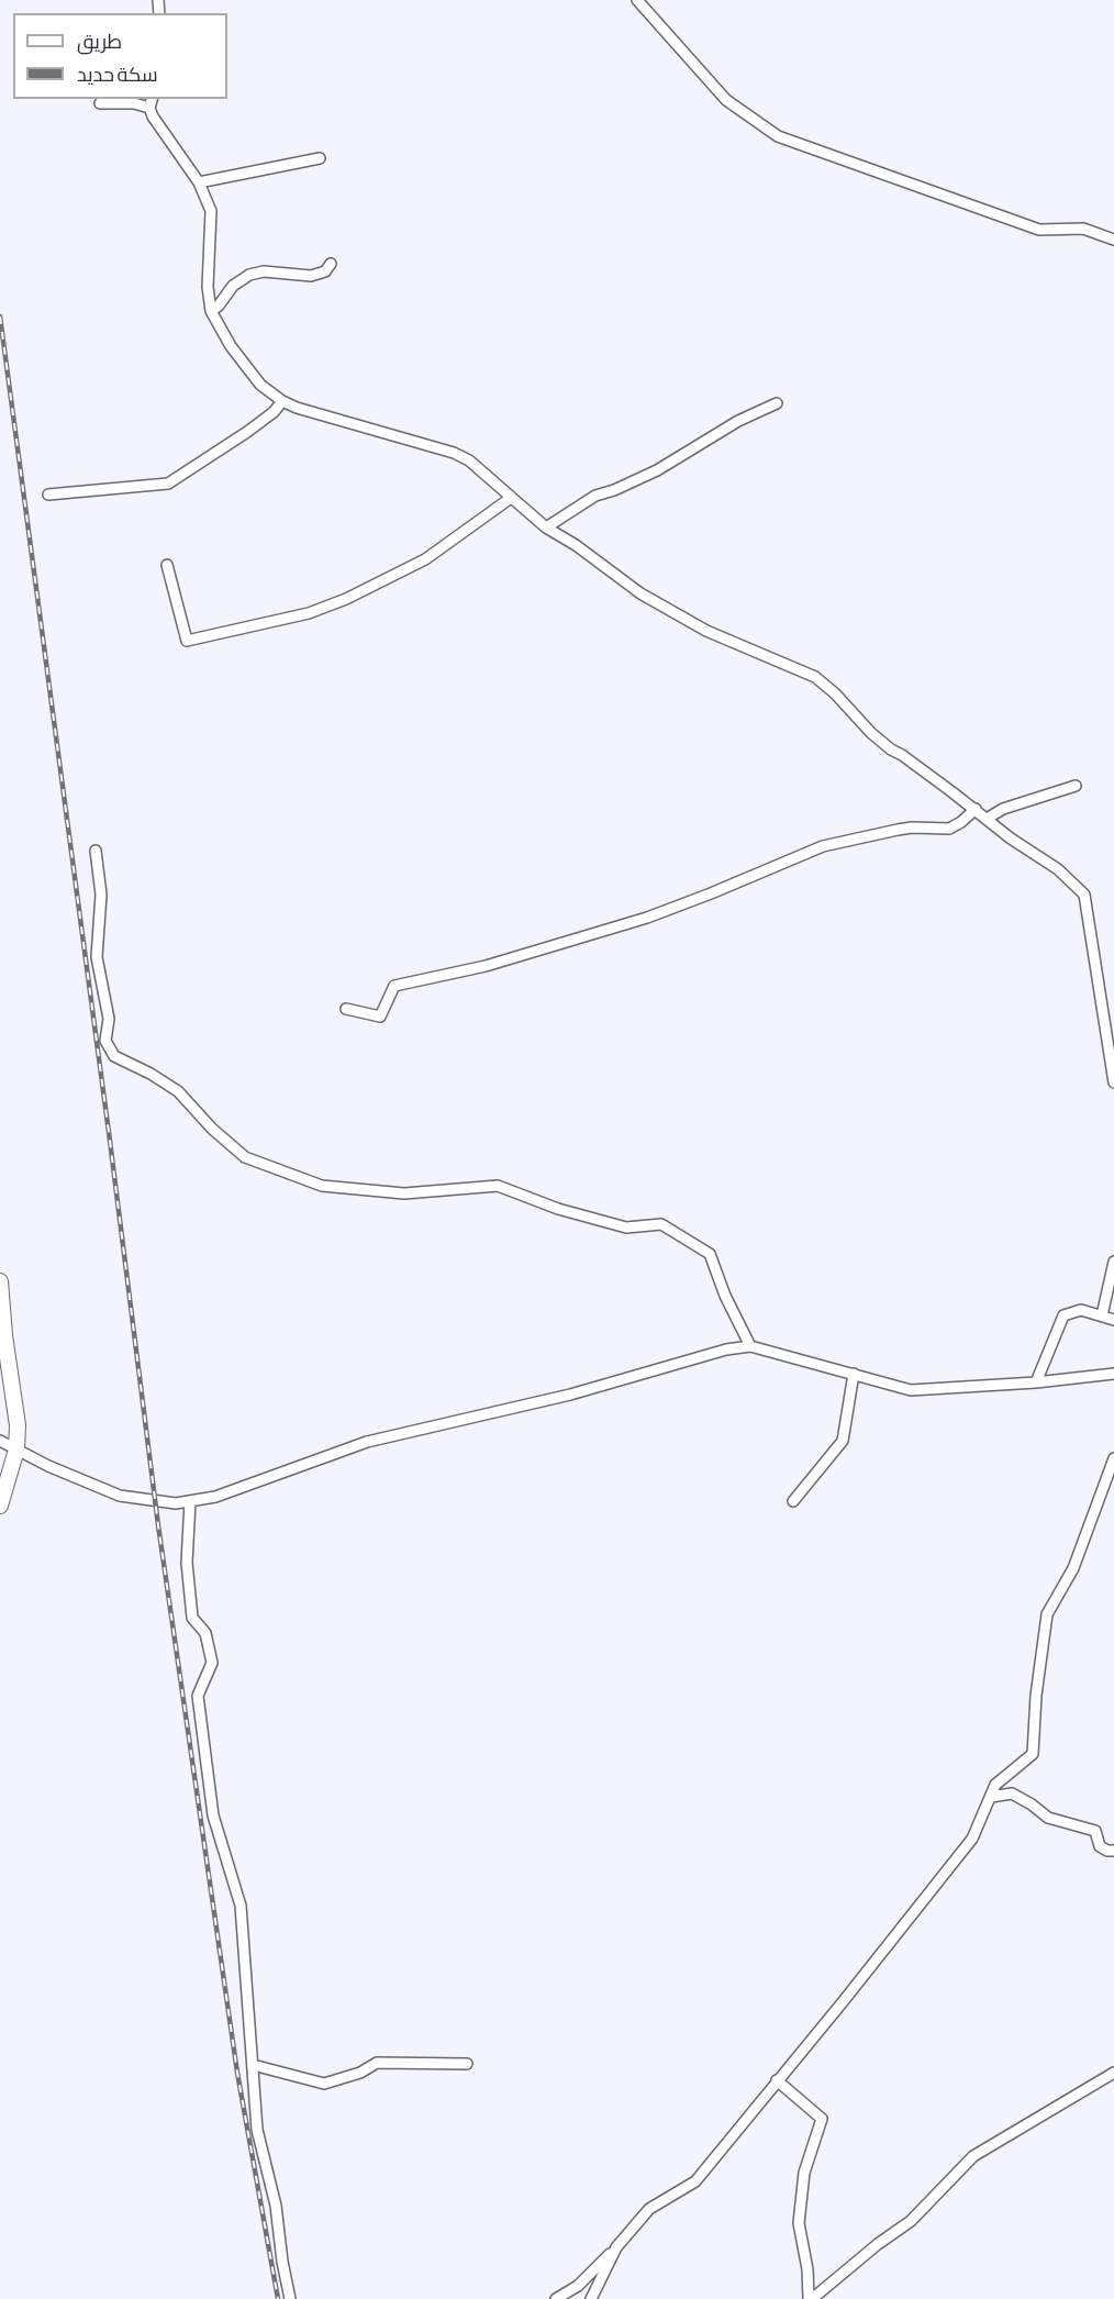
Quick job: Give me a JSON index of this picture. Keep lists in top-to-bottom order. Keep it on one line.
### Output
{"legend":["طريق","سكة حديد"]}
